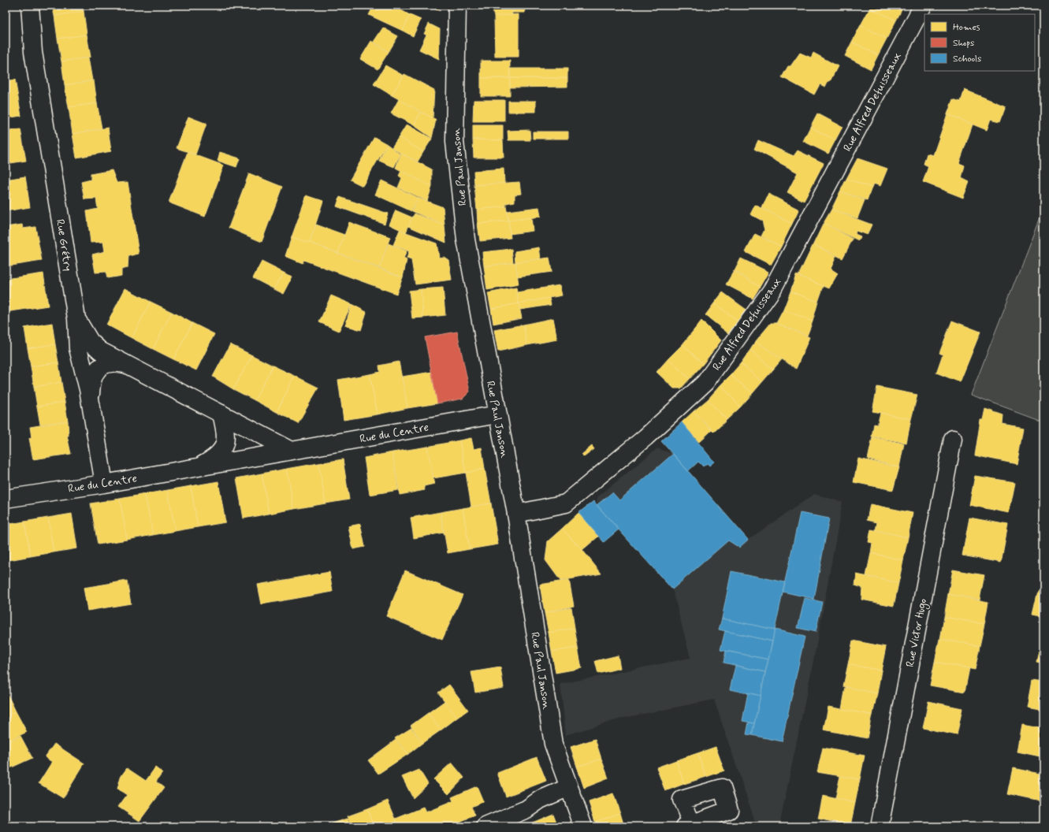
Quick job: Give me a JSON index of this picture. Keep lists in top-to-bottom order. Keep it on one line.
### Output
{"streets":{"street":["Rue Alfred Defuisseaux","Rue Paul Janson","Rue Grétry","Rue du Centre","Rue Victor Hugo"]},"crossings":[["Rue Alfred Defuisseaux","Rue Paul Janson"],["Rue Paul Janson","Rue du Centre"],["Rue Grétry","Rue du Centre"]],"legend":["Homes","Shops","Schools"]}
